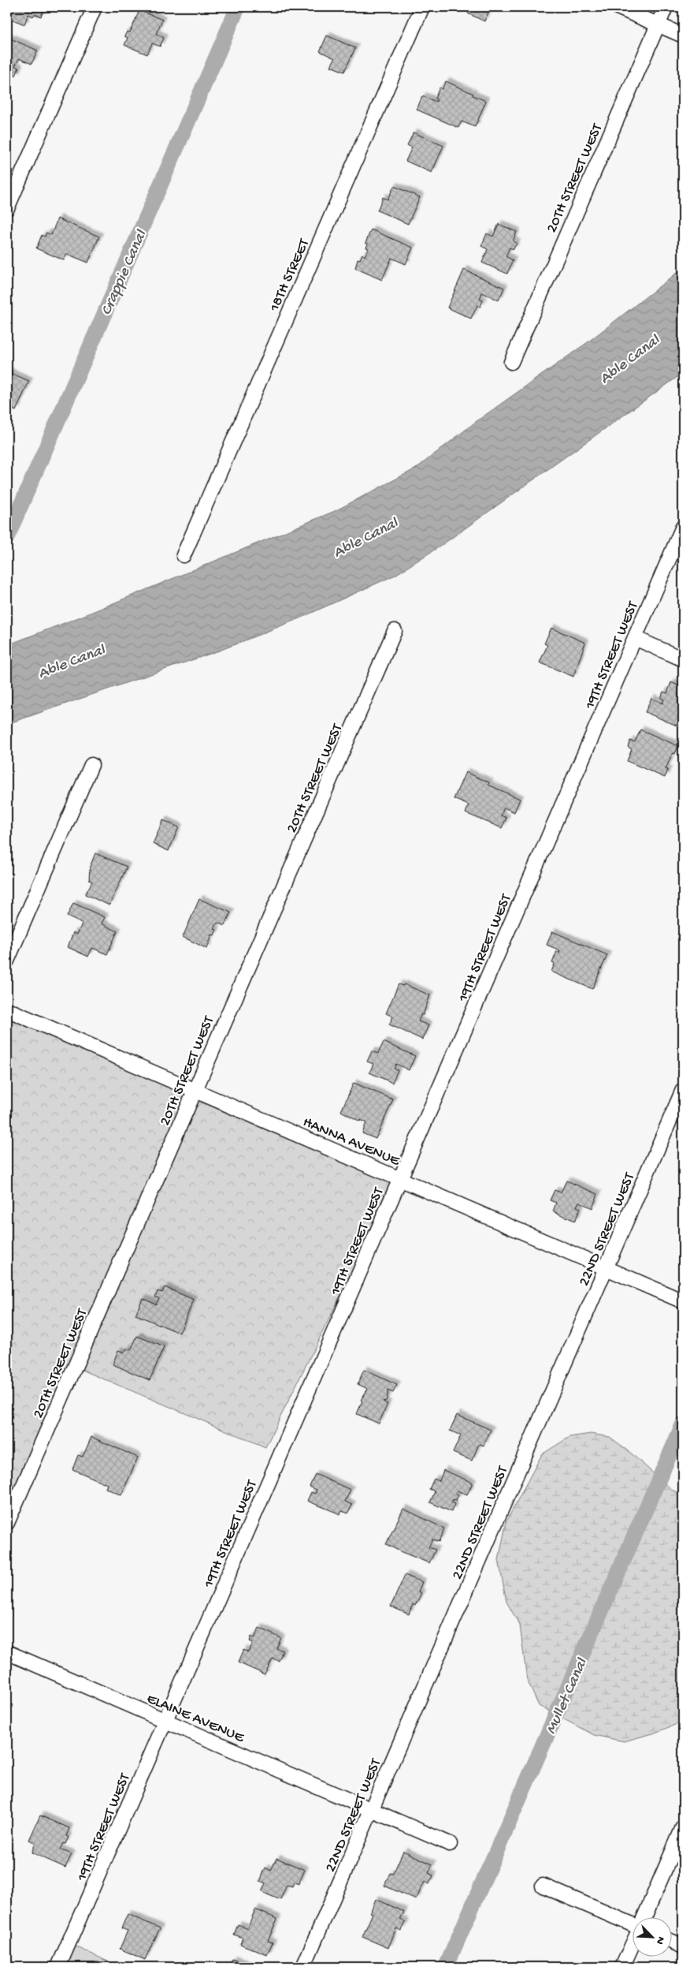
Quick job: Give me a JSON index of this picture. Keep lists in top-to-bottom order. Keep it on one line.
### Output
{"streets":{"street":["20TH STREET WEST","18TH STREET","19TH STREET WEST","HANNA AVENUE","22ND STREET WEST","ELAINE AVENUE"]},"crossings":[["20TH STREET WEST","HANNA AVENUE"],["19TH STREET WEST","HANNA AVENUE"],["19TH STREET WEST","ELAINE AVENUE"],["HANNA AVENUE","22ND STREET WEST"],["22ND STREET WEST","ELAINE AVENUE"]],"water":["Crappie Canal","Able Canal","Mullet Canal"],"north":"bottom right"}
